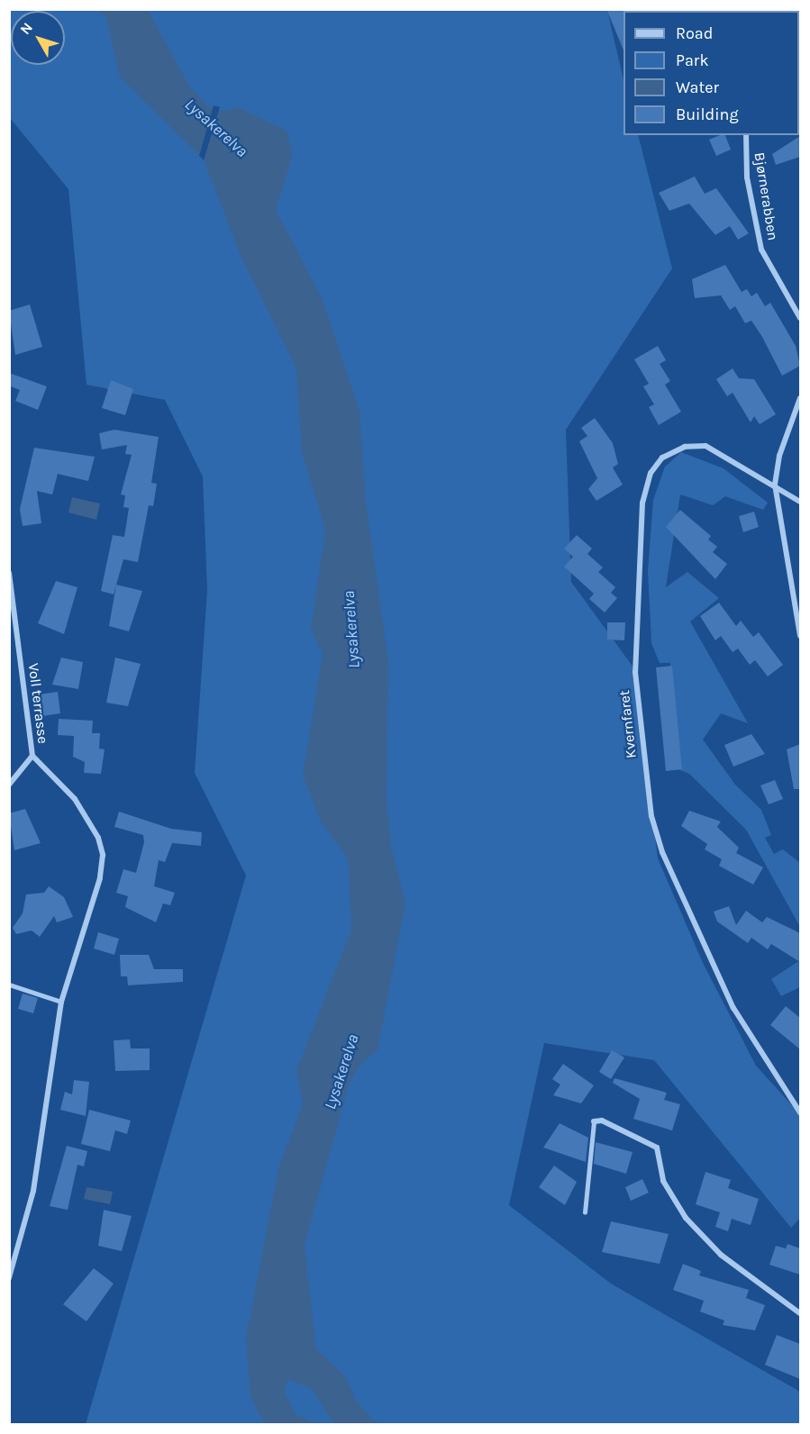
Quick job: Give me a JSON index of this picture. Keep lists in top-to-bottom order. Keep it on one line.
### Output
{"streets":{"street":["Bjørnerabben","Voll terrasse","Kvernfaret"]},"water":["Lysakerelva"],"legend":["Road","Park","Water","Building"],"north":"top left"}
